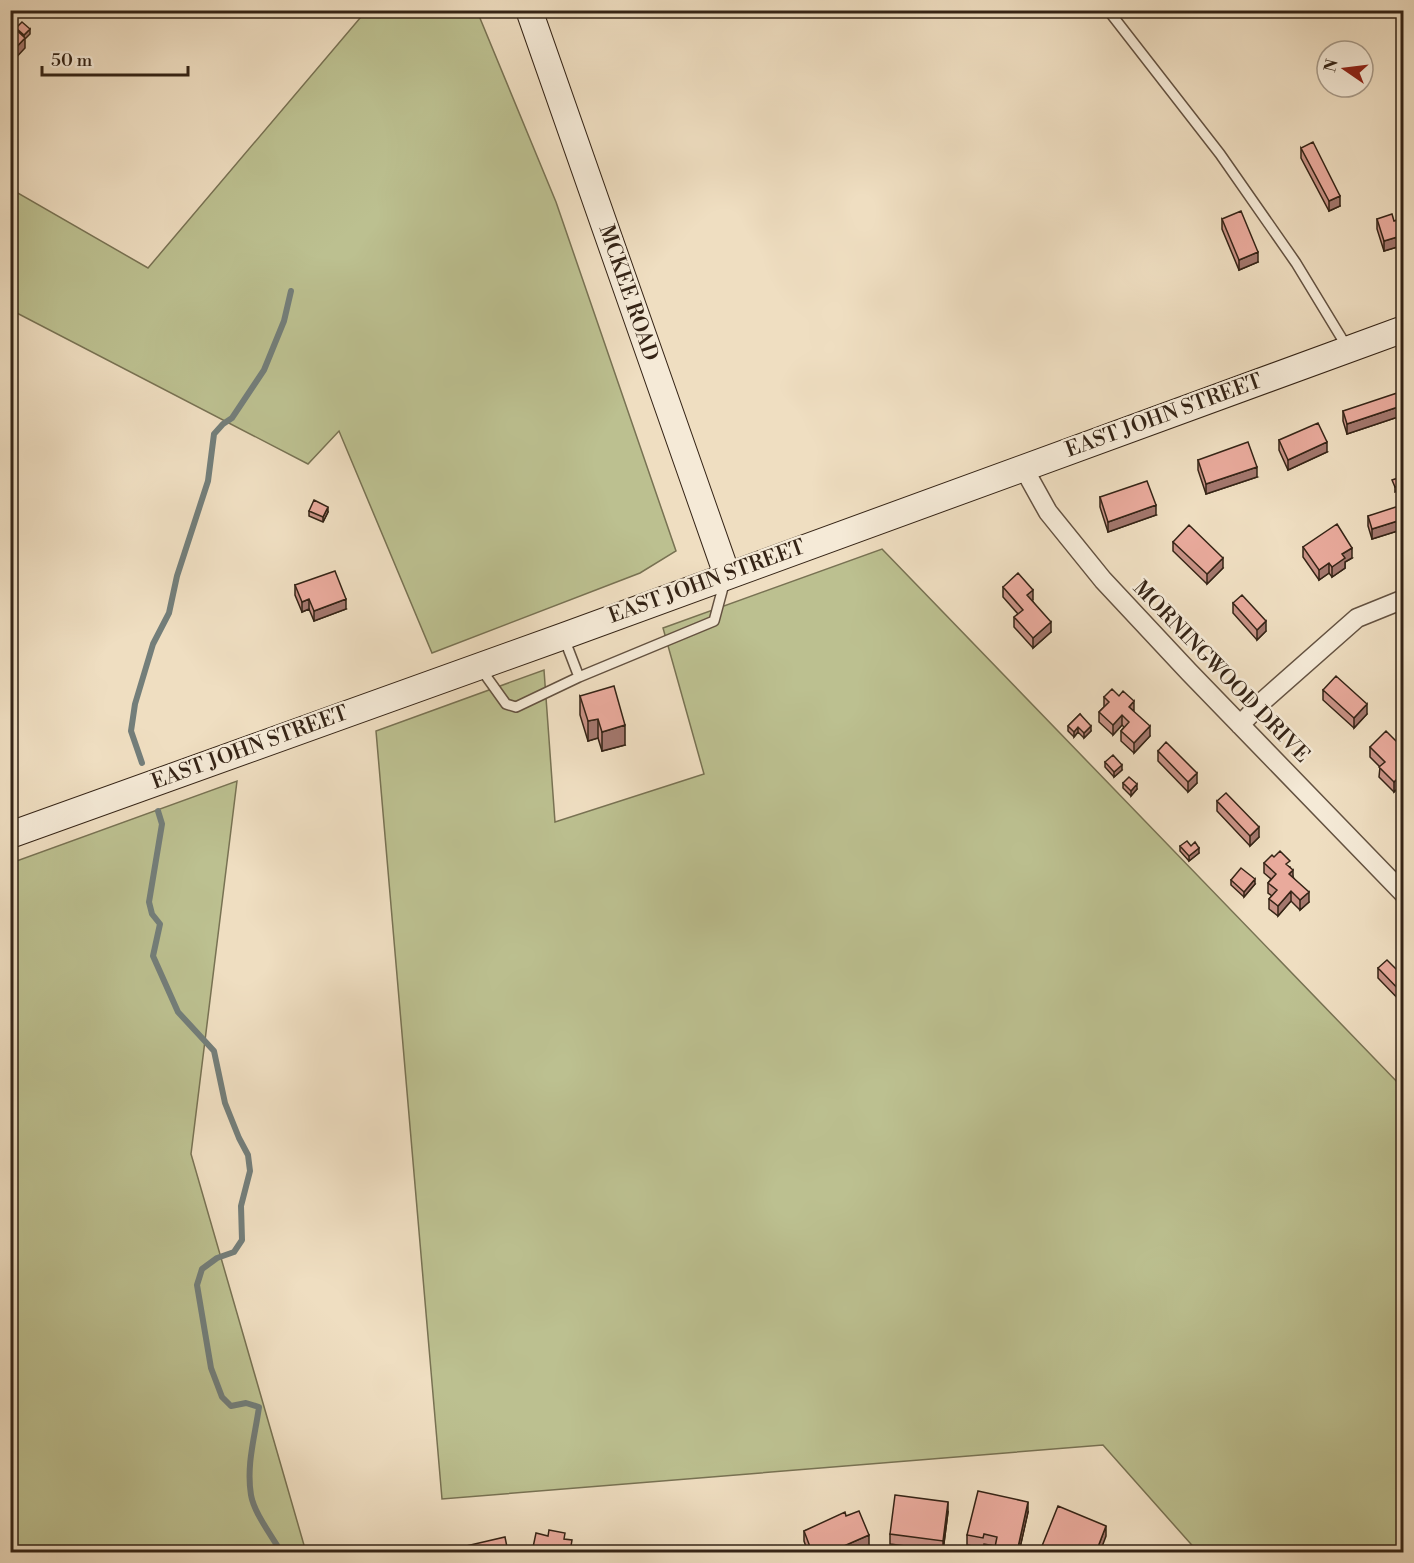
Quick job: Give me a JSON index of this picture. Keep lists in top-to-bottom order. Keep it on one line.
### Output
{"streets":{"main road":["MCKEE ROAD","EAST JOHN STREET"],"street":["MORNINGWOOD DRIVE"]},"crossings":[["MCKEE ROAD","EAST JOHN STREET"],["EAST JOHN STREET","MORNINGWOOD DRIVE"]],"scale_bar":"50 m","north":"left"}
